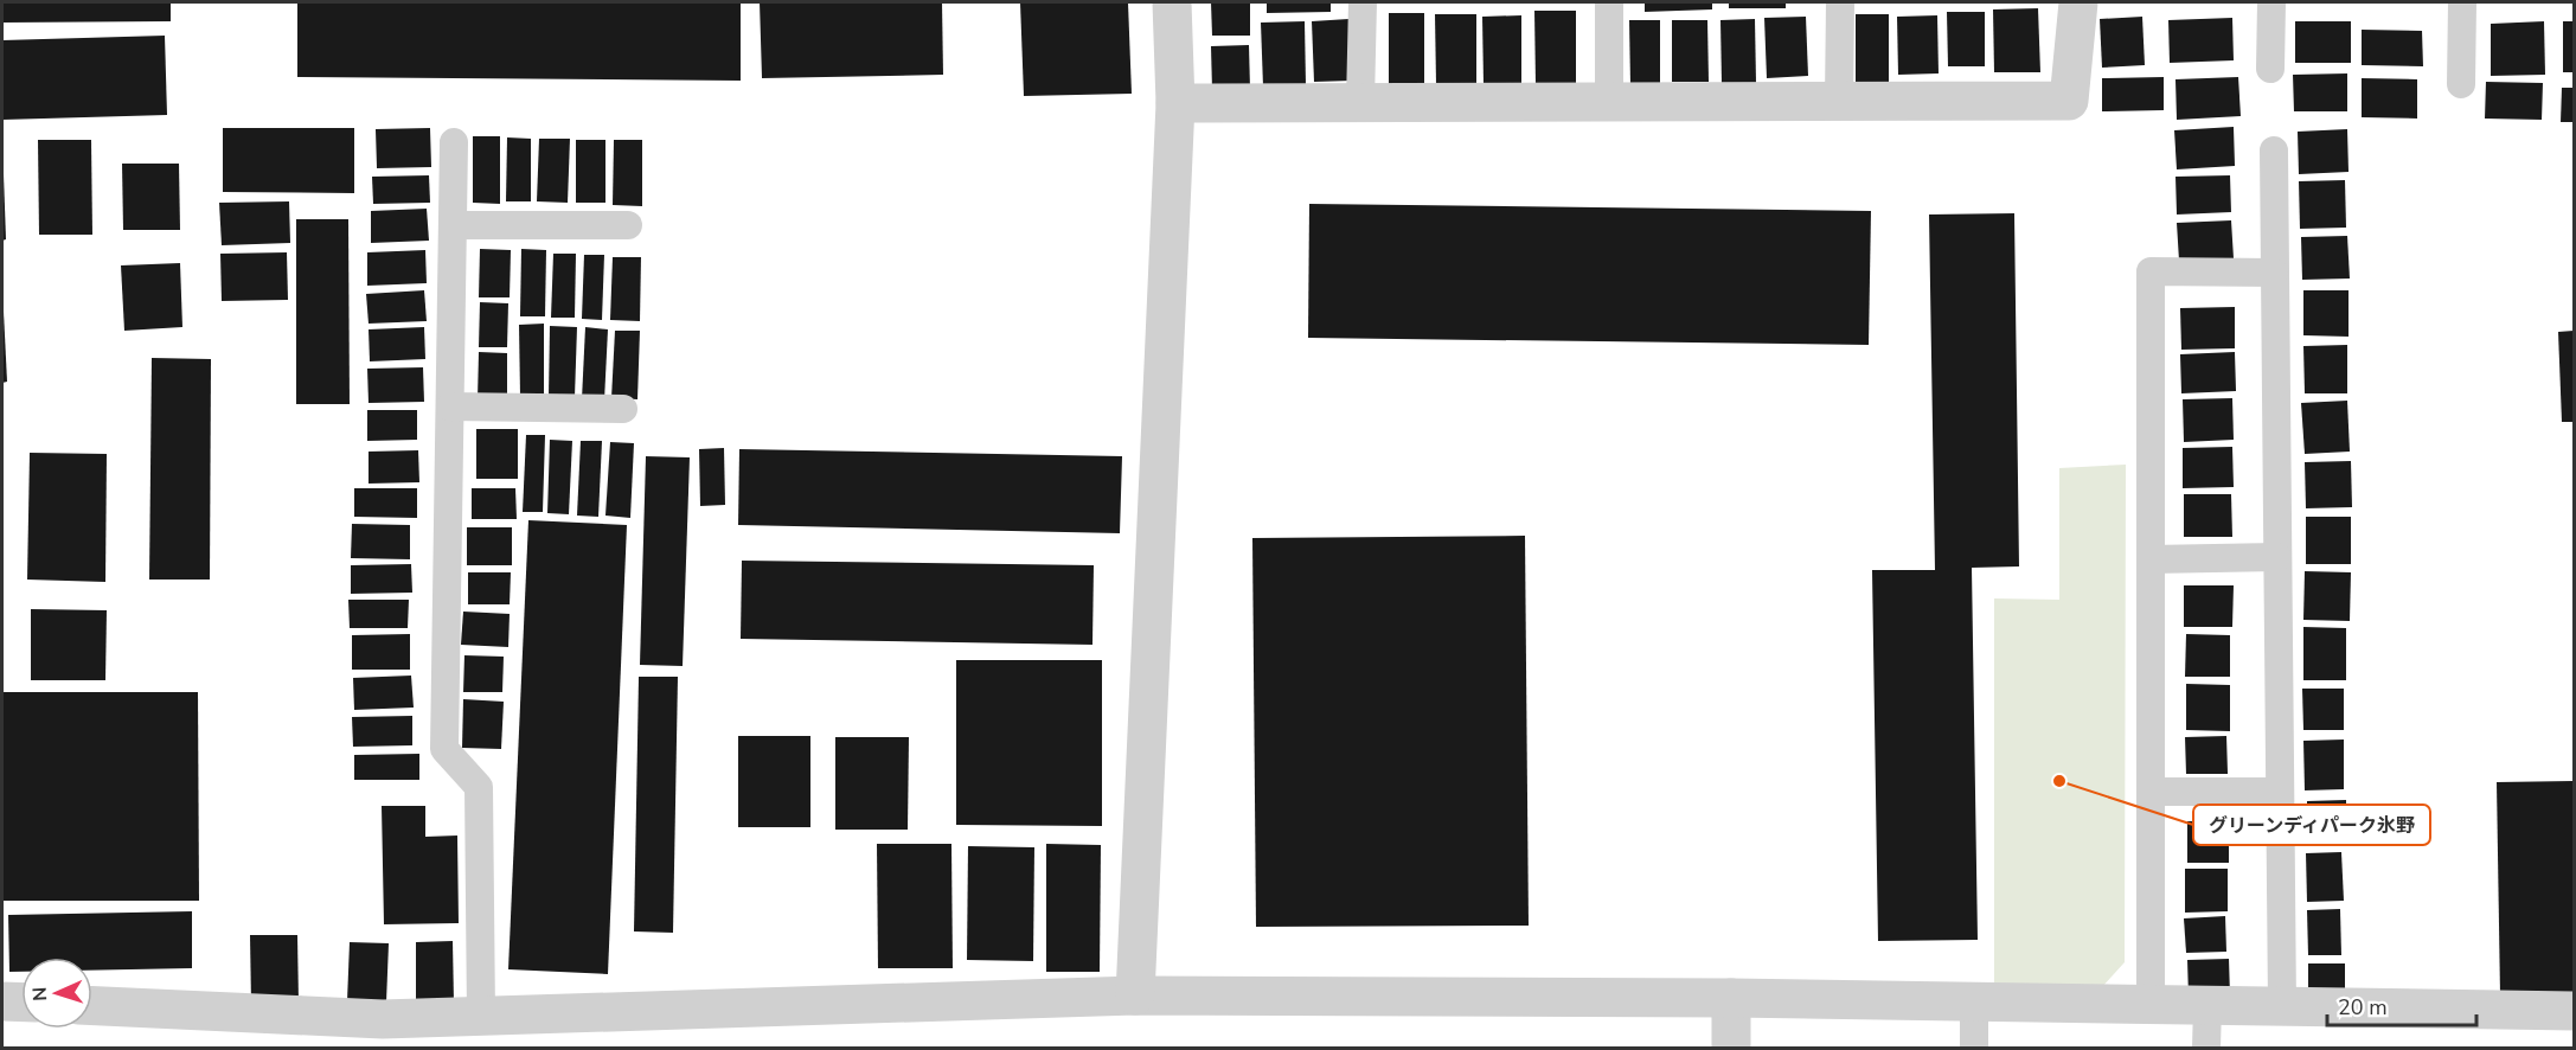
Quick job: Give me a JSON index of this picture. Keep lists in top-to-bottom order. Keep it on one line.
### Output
{"places":["グリーンディパーク氷野"],"scale_bar":"20 m","north":"left"}
